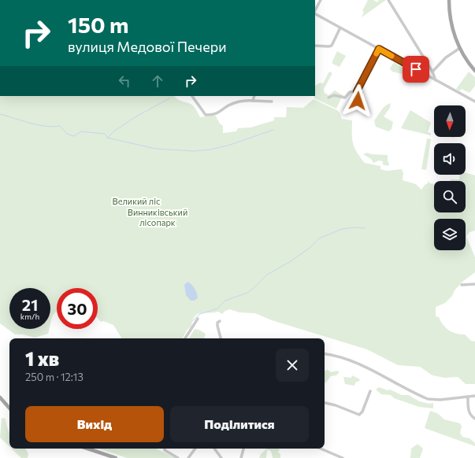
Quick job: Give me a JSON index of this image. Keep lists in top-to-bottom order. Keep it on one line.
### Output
{"parks":["Великий ліс","Винниківський лісопарк"],"north":"bottom","page":{"turn":["150 m","вулиця Медової Печери"],"speed":"21 km/h","limit":"30","heading":["1 хв","250 m · 12:13"],"buttons":["Вихід","Поділитися"]}}
